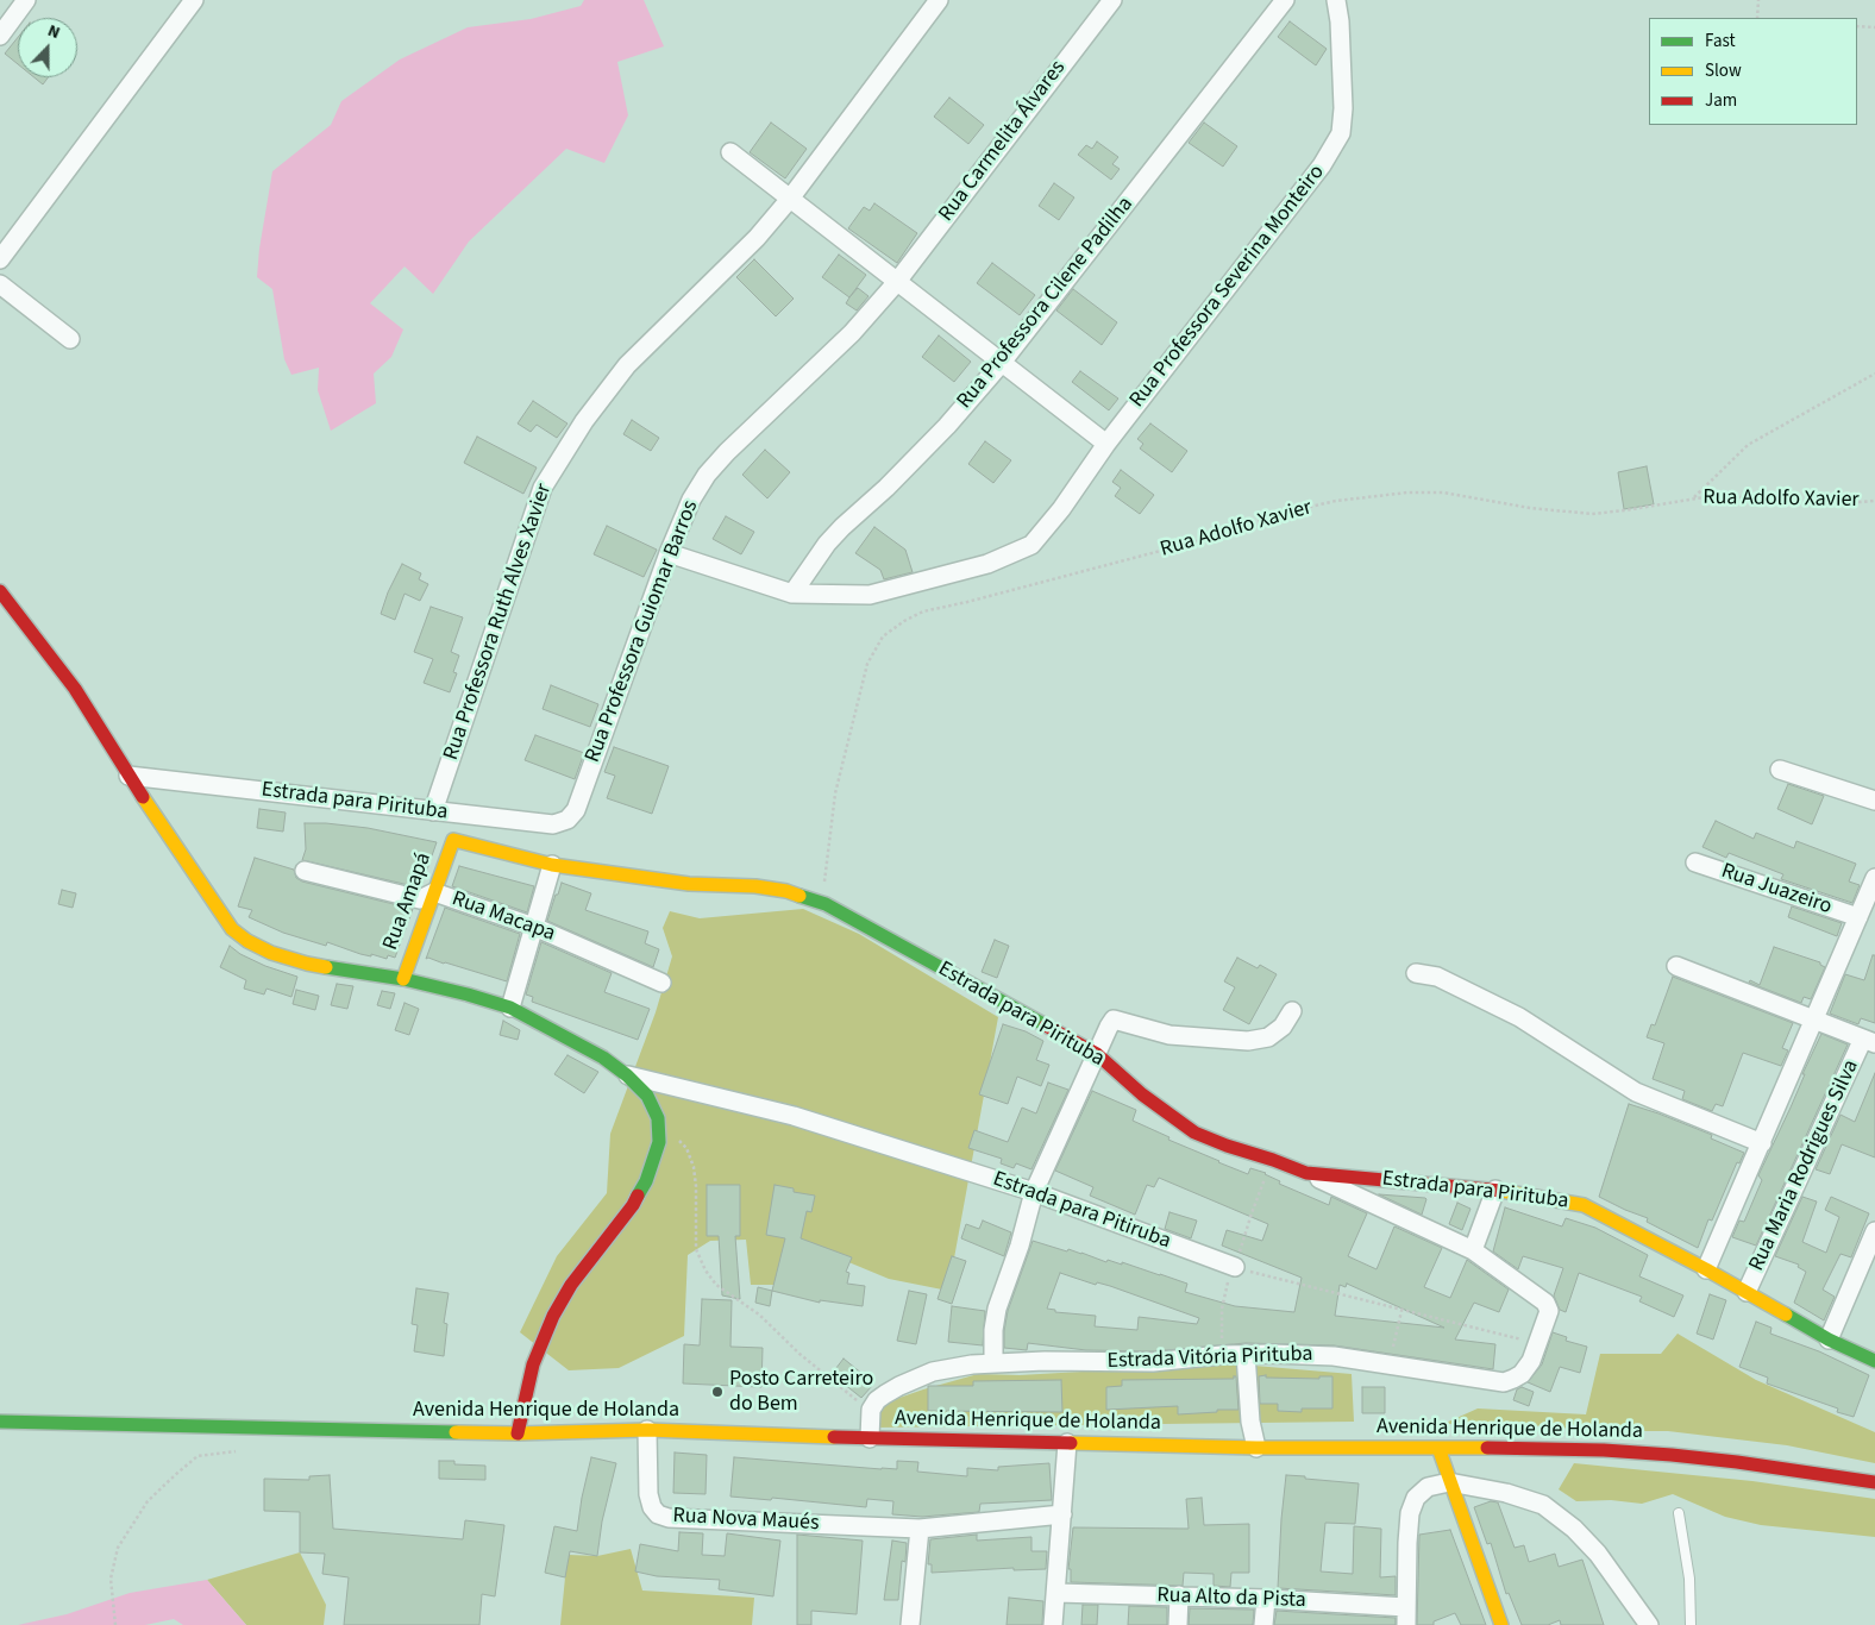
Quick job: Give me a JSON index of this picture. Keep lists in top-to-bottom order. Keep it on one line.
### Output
{"streets":{"main road":["Estrada para Pirituba","Rua Amapá","Avenida Henrique de Holanda"],"street":["Rua Carmelita Álvares","Rua Professora Severina Monteiro","Rua Professora Cilene Padilha","Rua Professora Ruth Alves Xavier","Rua Professora Guiomar Barros","Rua Juazeiro","Rua Macapa","Rua Maria Rodrigues Silva","Estrada para Pitiruba","Estrada Vitória Pirituba","Rua Nova Maués","Rua Alto da Pista"],"path":["Rua Adolfo Xavier"]},"crossings":[["Rua Carmelita Álvares","Rua Professora Guiomar Barros"],["Rua Professora Severina Monteiro","Rua Professora Cilene Padilha"],["Rua Adolfo Xavier","Estrada para Pirituba"],["Rua Professora Ruth Alves Xavier","Estrada para Pirituba"],["Rua Professora Guiomar Barros","Estrada para Pirituba"],["Estrada para Pirituba","Rua Amapá"],["Estrada para Pirituba","Rua Maria Rodrigues Silva"],["Estrada para Pirituba","Estrada Vitória Pirituba"],["Rua Amapá","Rua Macapa"],["Avenida Henrique de Holanda","Rua Nova Maués"]],"places":["Posto Carreteiro do Bem"],"legend":["Fast","Slow","Jam"],"north":"top"}
